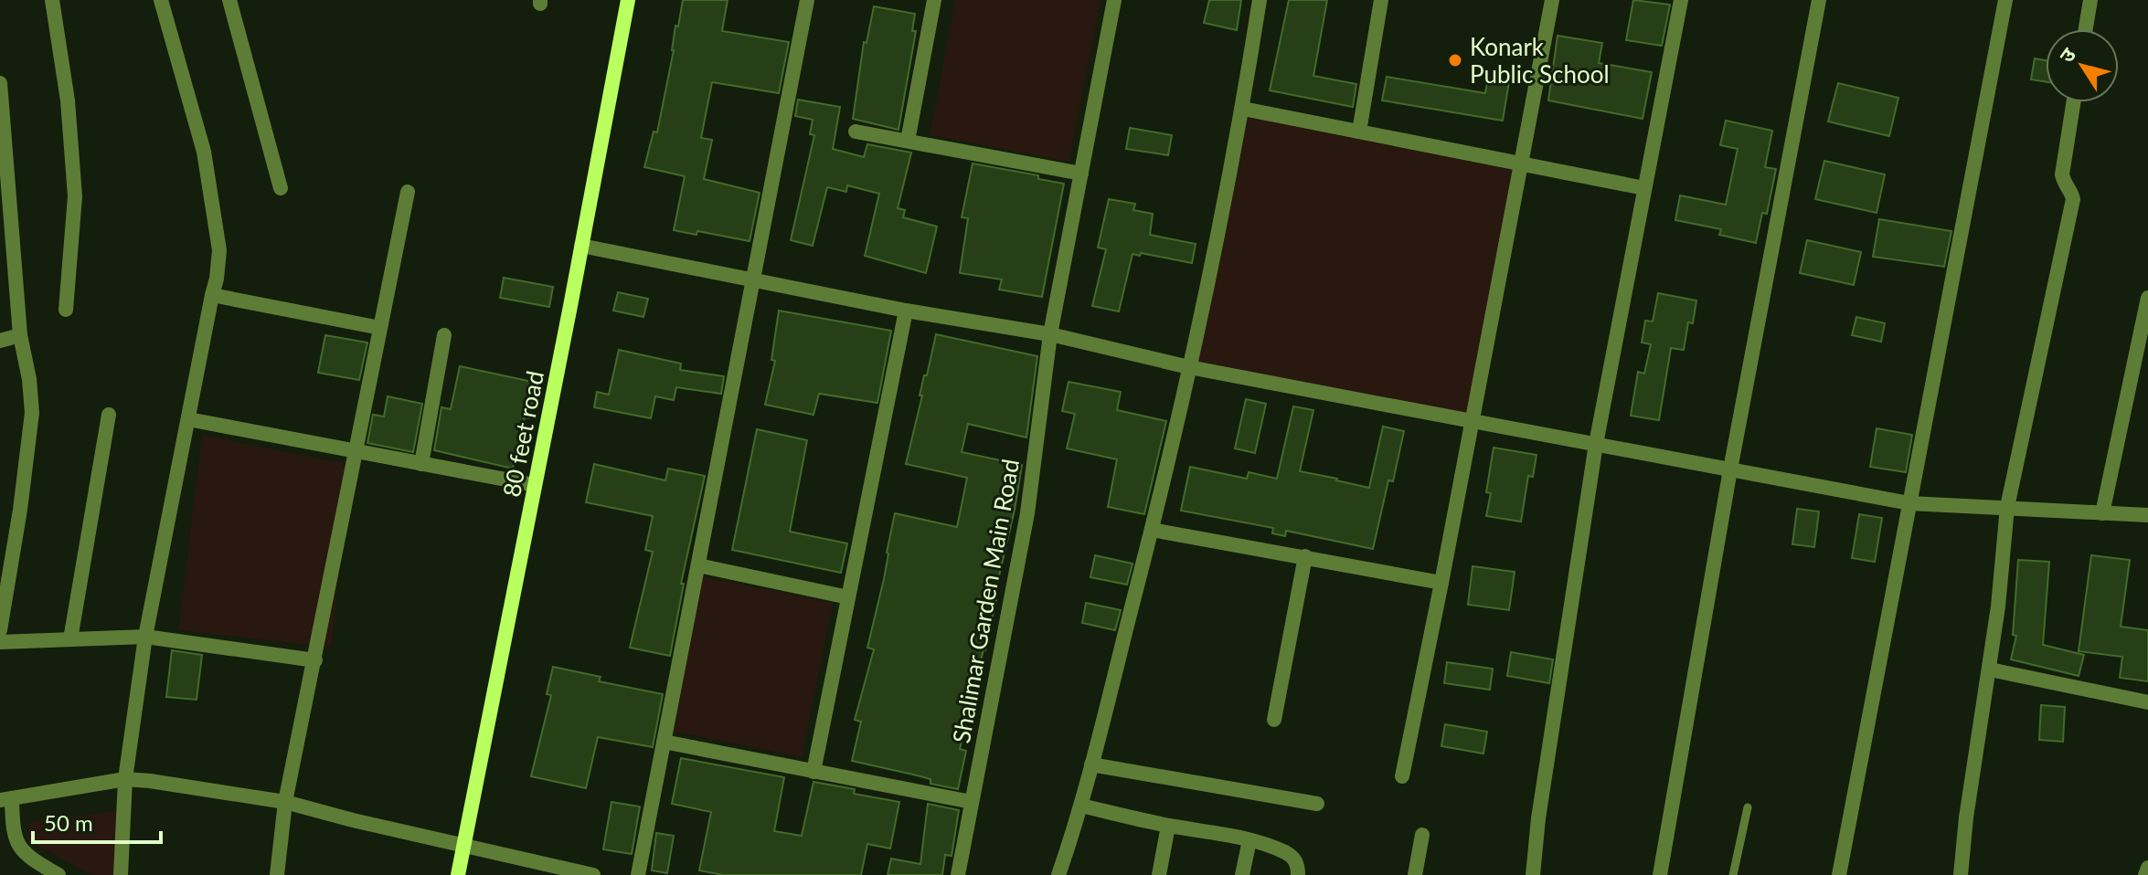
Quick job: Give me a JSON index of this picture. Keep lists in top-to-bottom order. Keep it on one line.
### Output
{"streets":{"street":["80 feet road","Shalimar Garden Main Road"]},"places":["Konark Public School"],"scale_bar":"50 m","north":"top left"}
